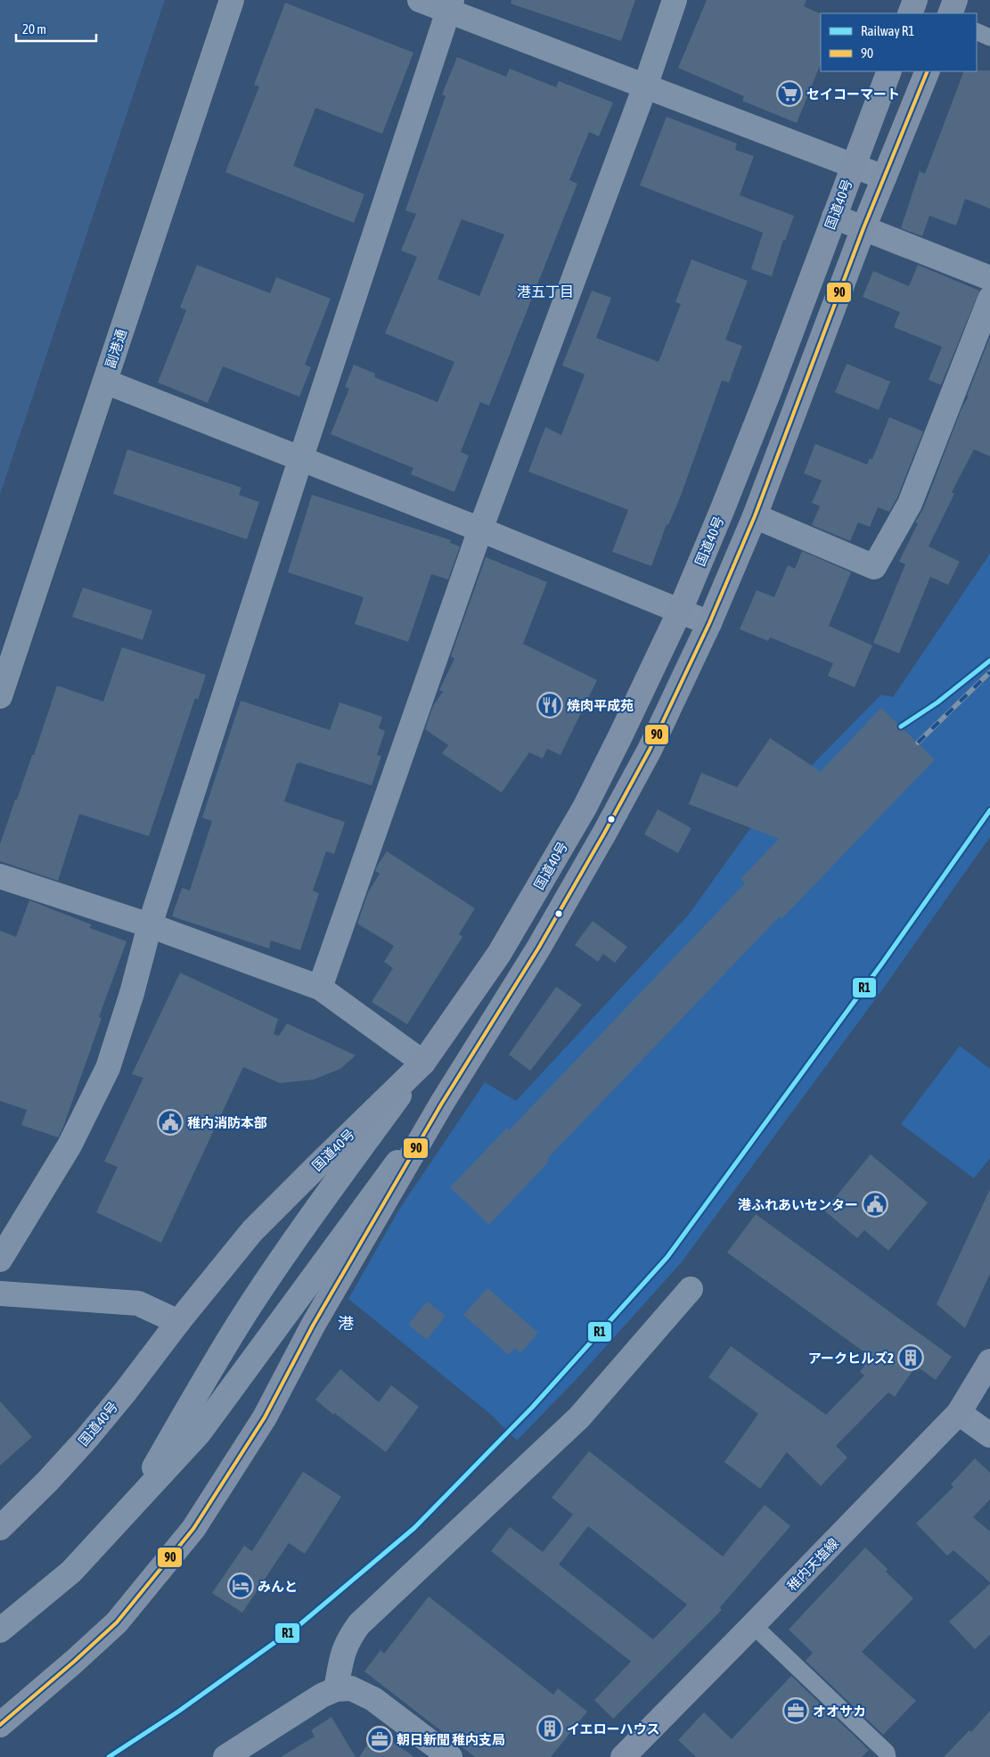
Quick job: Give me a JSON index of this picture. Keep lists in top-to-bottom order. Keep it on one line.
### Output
{"streets":{"highway":["国道40号"],"main road":["稚内天塩線"],"street":["副港通"]},"districts":["港五丁目","港"],"places":{"supermarket":["セイコーマート"],"restaurant":["焼肉平成苑"],"public building":["稚内消防本部","港ふれあいセンター"],"building":["アークヒルズ2","イエローハウス"],"hotel":["みんと"],"office":["オオサカ","朝日新聞 稚内支局"]},"lines":["transit line 90","rail line R1"],"legend":["Railway R1","90"],"scale_bar":"20 m"}
